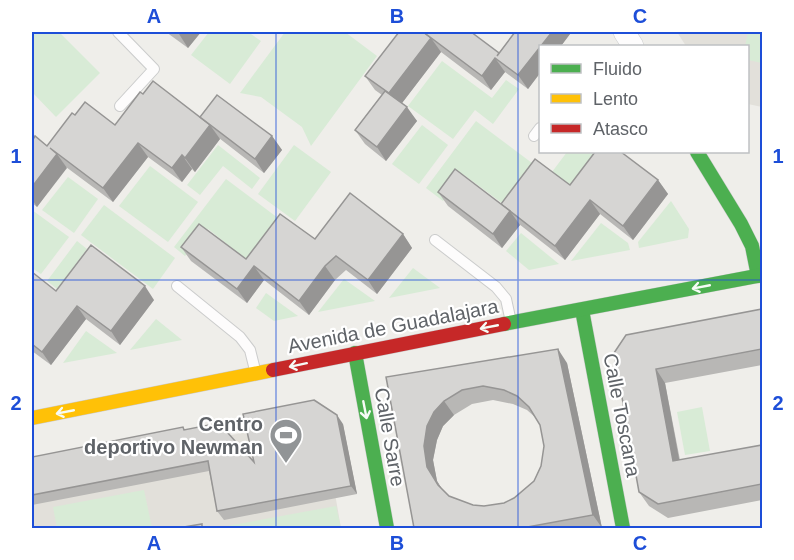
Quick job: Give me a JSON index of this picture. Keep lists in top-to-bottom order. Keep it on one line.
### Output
{"streets":{"street":["Avenida de Guadalajara","Calle Toscana","Calle Sarre"]},"crossings":[["Avenida de Guadalajara","Calle Toscana"],["Avenida de Guadalajara","Calle Sarre"]],"one_way":["Avenida de Guadalajara","Calle Sarre"],"places":{"sports":["Centro deportivo Newman"]},"legend":["Fluido","Lento","Atasco"],"grid":{"columns":["A","B","C"],"rows":["1","2"]}}
